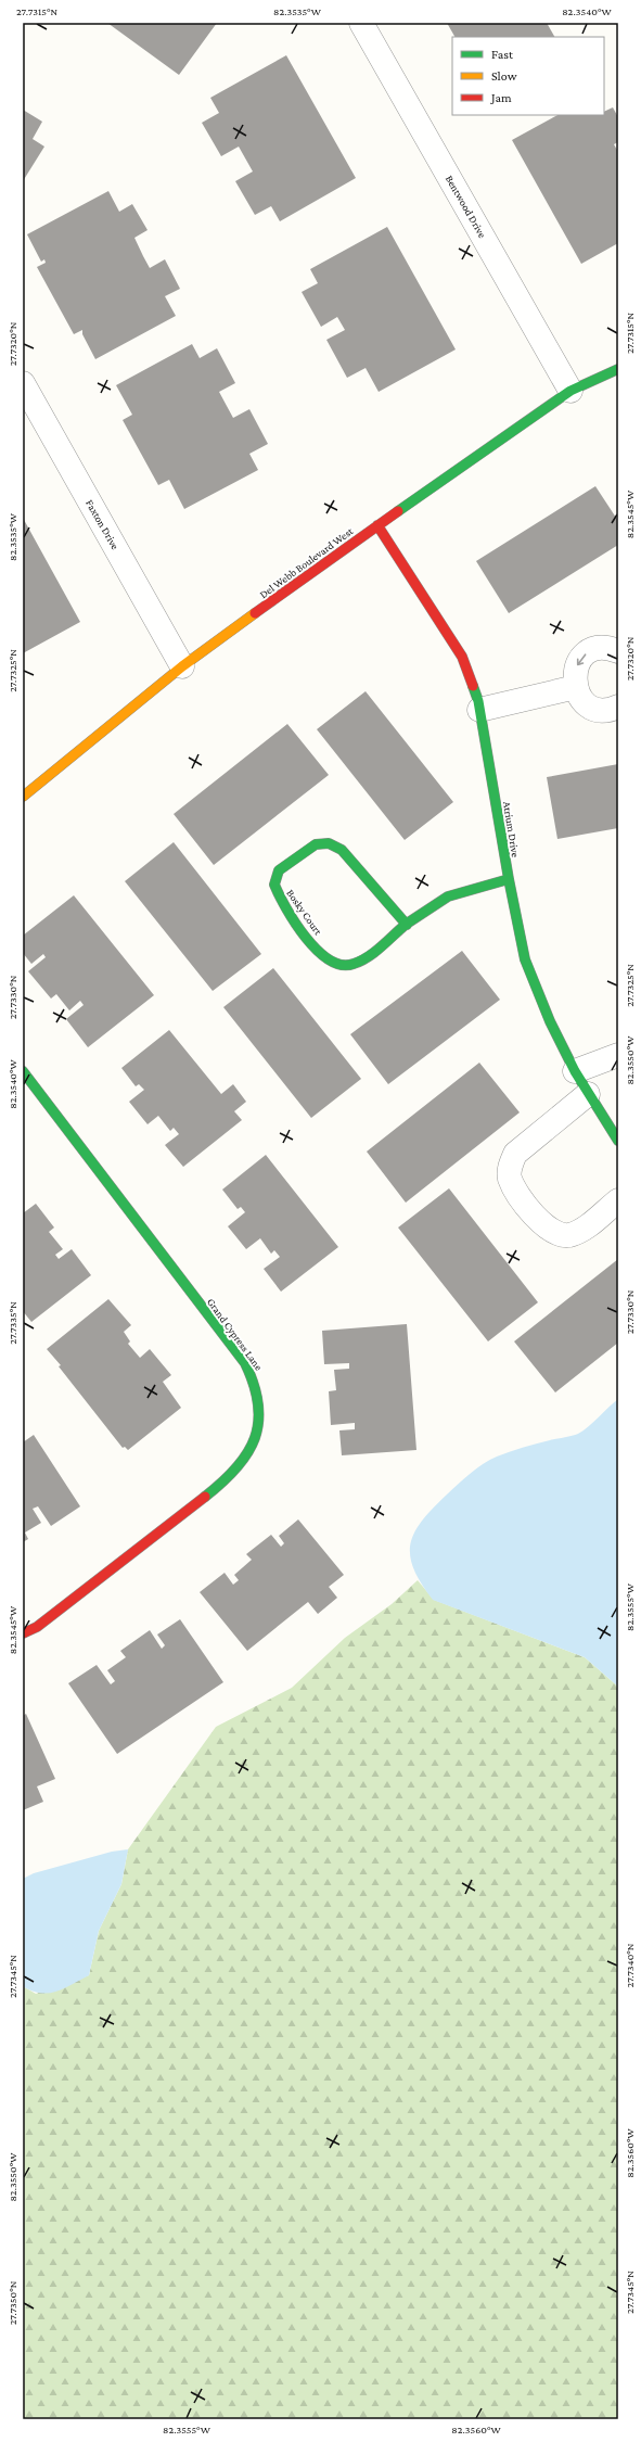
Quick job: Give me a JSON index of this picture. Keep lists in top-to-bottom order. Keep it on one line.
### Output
{"streets":{"street":["Bentwood Drive","Faxton Drive","Del Webb Boulevard West","Atrium Drive","Bosky Court","Grand Cypress Lane"]},"crossings":[["Bentwood Drive","Del Webb Boulevard West"],["Faxton Drive","Del Webb Boulevard West"],["Del Webb Boulevard West","Atrium Drive"],["Atrium Drive","Bosky Court"]],"legend":["Fast","Slow","Jam"],"coordinates":["27.7315°N","82.3535°W","82.3540°W","27.7320°N","82.3545°W","27.7325°N","27.7330°N","82.3550°W","27.7335°N","82.3555°W","27.7340°N","27.7345°N","82.3560°W","27.7350°N"]}
